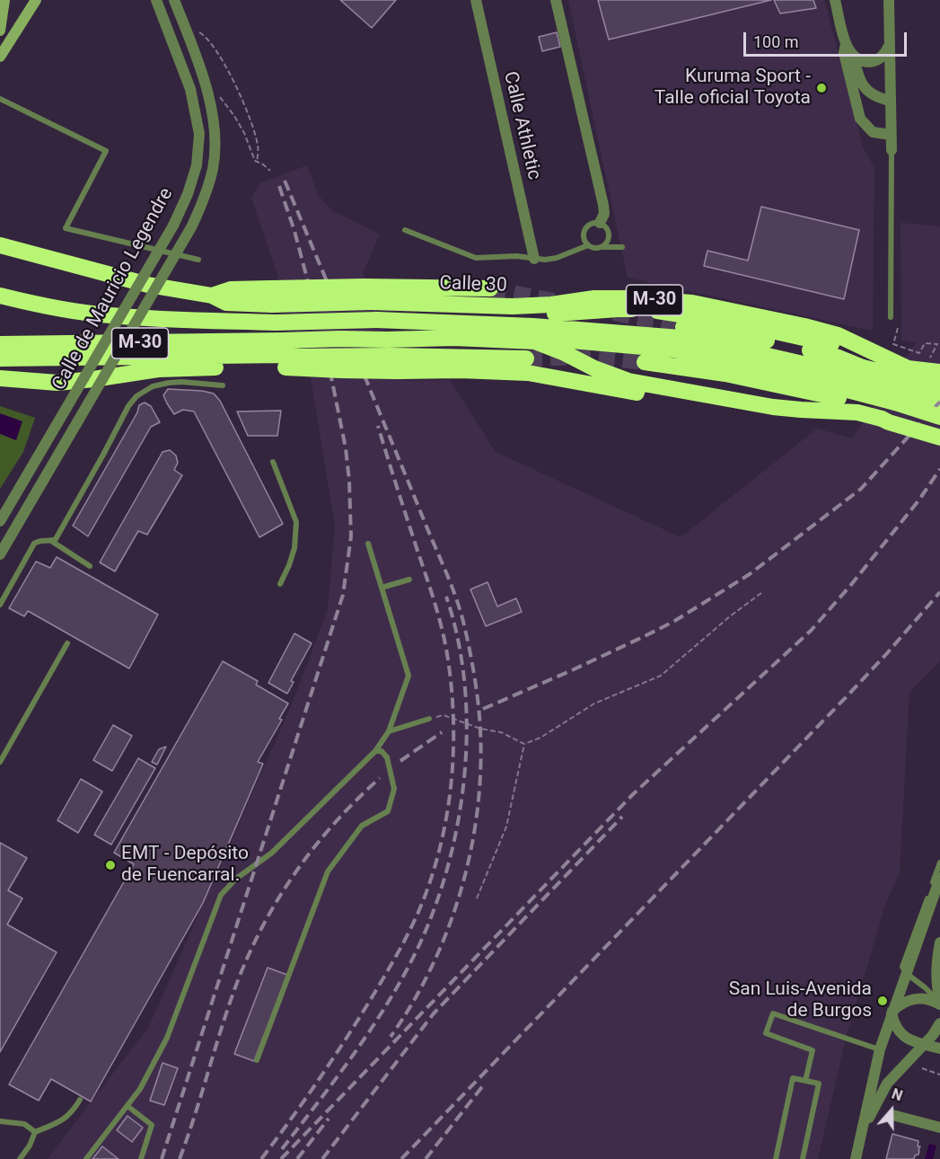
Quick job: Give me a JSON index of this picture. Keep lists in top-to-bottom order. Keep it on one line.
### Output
{"streets":{"highway":["Calle 30","M-30"],"street":["Calle Athletic","Calle de Mauricio Legendre"]},"places":["Kuruma Sport - Talle oficial Toyota","EMT - Depósito de Fuencarral.","San Luis-Avenida de Burgos"],"scale_bar":"100 m","north":"top"}
